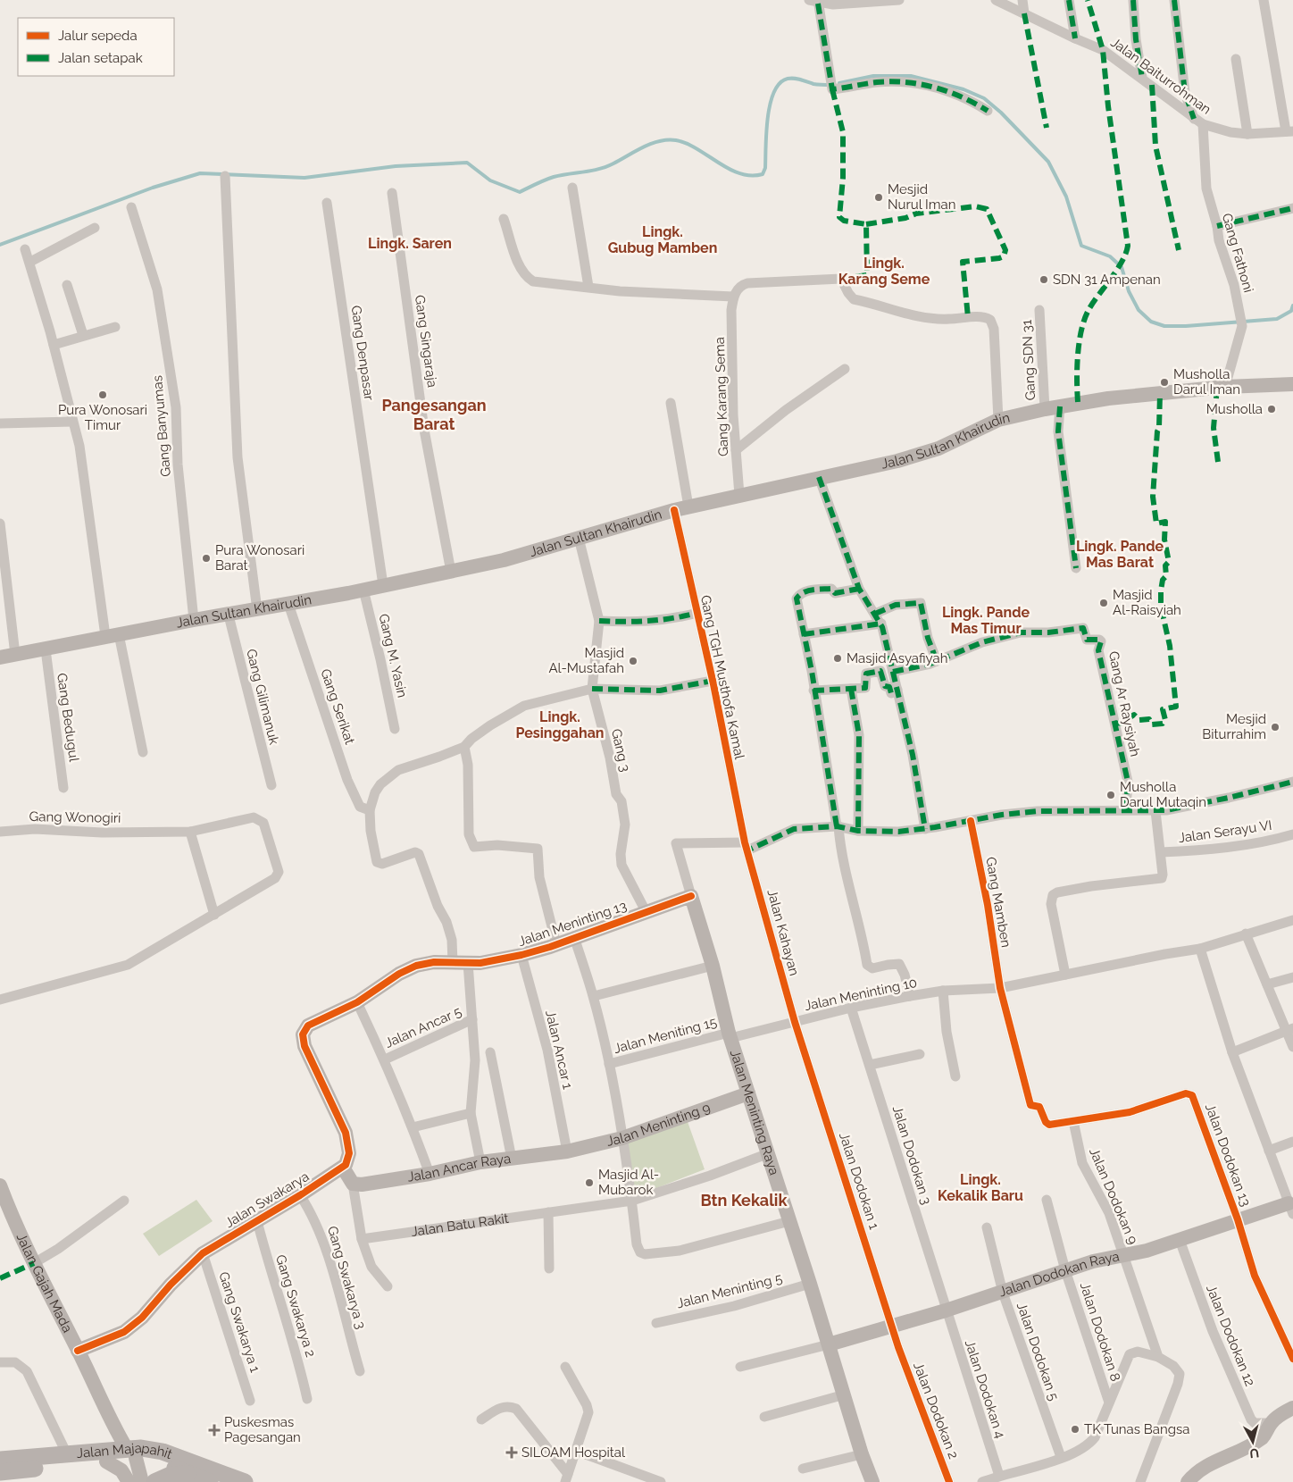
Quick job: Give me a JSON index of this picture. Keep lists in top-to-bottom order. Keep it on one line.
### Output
{"streets":{"main road":["Jalan Majapahit"],"street":["Jalan Baiturrohman","Gang Fathoni","Gang Singaraja","Gang Denpasar","Gang SDN 31","Gang Karang Sema","Gang Banyumas","Jalan Sultan Khairudin","Gang M. Yasin","Gang TGH Musthofa Kamal","Gang Gilimanuk","Gang Ar Raysiyah","Gang Serikat","Gang Bedugul","Gang 3","Gang Wonogiri","Jalan Serayu VI","Gang Mamben","Jalan Meninting 13","Jalan Kahayan","Jalan Meninting 10","Jalan Ancar 5","Jalan Meniting 15","Jalan Ancar 1","Jalan Meninting Raya","Jalan Meninting 9","Jalan Dodokan 3","Jalan Dodokan 13","Jalan Ancar Raya","Jalan Dodokan 1","Jalan Dodokan 9","Jalan Swakarya","Jalan Batu Rakit","Jalan Dodokan Raya","Gang Swakarya 3","Jalan Gajah Mada","Jalan Meninting 5","Gang Swakarya 2","Gang Swakarya 1","Jalan Dodokan 8","Jalan Dodokan 12","Jalan Dodokan 5","Jalan Dodokan 4","Jalan Dodokan 2"]},"crossings":[["Jalan Baiturrohman","Gang Fathoni"],["Gang Fathoni","Jalan Sultan Khairudin"],["Gang Singaraja","Jalan Sultan Khairudin"],["Gang Denpasar","Jalan Sultan Khairudin"],["Gang SDN 31","Jalan Sultan Khairudin"],["Gang Karang Sema","Jalan Sultan Khairudin"],["Gang Banyumas","Jalan Sultan Khairudin"],["Jalan Sultan Khairudin","Gang M. Yasin"],["Jalan Sultan Khairudin","Gang TGH Musthofa Kamal"],["Jalan Sultan Khairudin","Gang Gilimanuk"],["Jalan Sultan Khairudin","Gang Serikat"],["Jalan Sultan Khairudin","Gang Bedugul"],["Jalan Sultan Khairudin","Gang 3"],["Gang TGH Musthofa Kamal","Jalan Kahayan"],["Gang TGH Musthofa Kamal","Jalan Meninting Raya"],["Gang 3","Jalan Meninting 13"],["Gang Mamben","Jalan Meninting 10"],["Gang Mamben","Jalan Dodokan 13"],["Gang Mamben","Jalan Dodokan 9"],["Jalan Meninting 13","Jalan Ancar 5"],["Jalan Meninting 13","Jalan Ancar 1"],["Jalan Meninting 13","Jalan Meninting Raya"],["Jalan Meninting 13","Jalan Swakarya"],["Jalan Kahayan","Jalan Meninting 10"],["Jalan Kahayan","Jalan Meninting Raya"],["Jalan Kahayan","Jalan Dodokan 1"],["Jalan Meninting 10","Jalan Meniting 15"],["Jalan Meninting 10","Jalan Meninting Raya"],["Jalan Meninting 10","Jalan Dodokan 3"],["Jalan Meninting 10","Jalan Dodokan 1"],["Jalan Ancar 5","Jalan Ancar Raya"],["Jalan Meniting 15","Jalan Meninting Raya"],["Jalan Ancar 1","Jalan Meninting 9"],["Jalan Ancar 1","Jalan Ancar Raya"],["Jalan Meninting Raya","Jalan Meninting 9"],["Jalan Meninting Raya","Jalan Batu Rakit"],["Jalan Meninting Raya","Jalan Dodokan Raya"],["Jalan Meninting Raya","Jalan Meninting 5"],["Jalan Meninting 9","Jalan Ancar Raya"],["Jalan Dodokan 3","Jalan Dodokan Raya"],["Jalan Dodokan 3","Jalan Dodokan 4"],["Jalan Dodokan 13","Jalan Dodokan 9"],["Jalan Dodokan 13","Jalan Dodokan Raya"],["Jalan Dodokan 1","Jalan Dodokan Raya"],["Jalan Dodokan 1","Jalan Dodokan 2"],["Jalan Dodokan 9","Jalan Dodokan Raya"],["Jalan Swakarya","Gang Swakarya 3"],["Jalan Swakarya","Jalan Gajah Mada"],["Jalan Swakarya","Gang Swakarya 2"],["Jalan Swakarya","Gang Swakarya 1"],["Jalan Dodokan Raya","Jalan Dodokan 8"],["Jalan Dodokan Raya","Jalan Dodokan 12"],["Jalan Dodokan Raya","Jalan Dodokan 5"],["Jalan Dodokan Raya","Jalan Dodokan 4"],["Jalan Gajah Mada","Jalan Majapahit"]],"districts":["Lingk. Gubug Mamben","Lingk. Saren","Lingk. Karang Seme","Pangesangan Barat","Lingk. Pande Mas Barat","Lingk. Pande Mas Timur","Lingk. Pesinggahan","Lingk. Kekalik Baru","Btn Kekalik"],"places":{"other":["Mesjid Nurul Iman","SDN 31 Ampenan","Musholla Darul Iman","Pura Wonosari Timur","Musholla","Pura Wonosari Barat","Masjid Al-Raisyiah","Masjid Asyafiyah","Masjid Al-Mustafah","Mesjid Biturrahim","Musholla Darul Mutaqin","Masjid Al- Mubarok","TK Tunas Bangsa"],"health":["Puskesmas Pagesangan","SILOAM Hospital"]},"legend":["Jalur sepeda","Jalan setapak"],"north":"bottom"}
